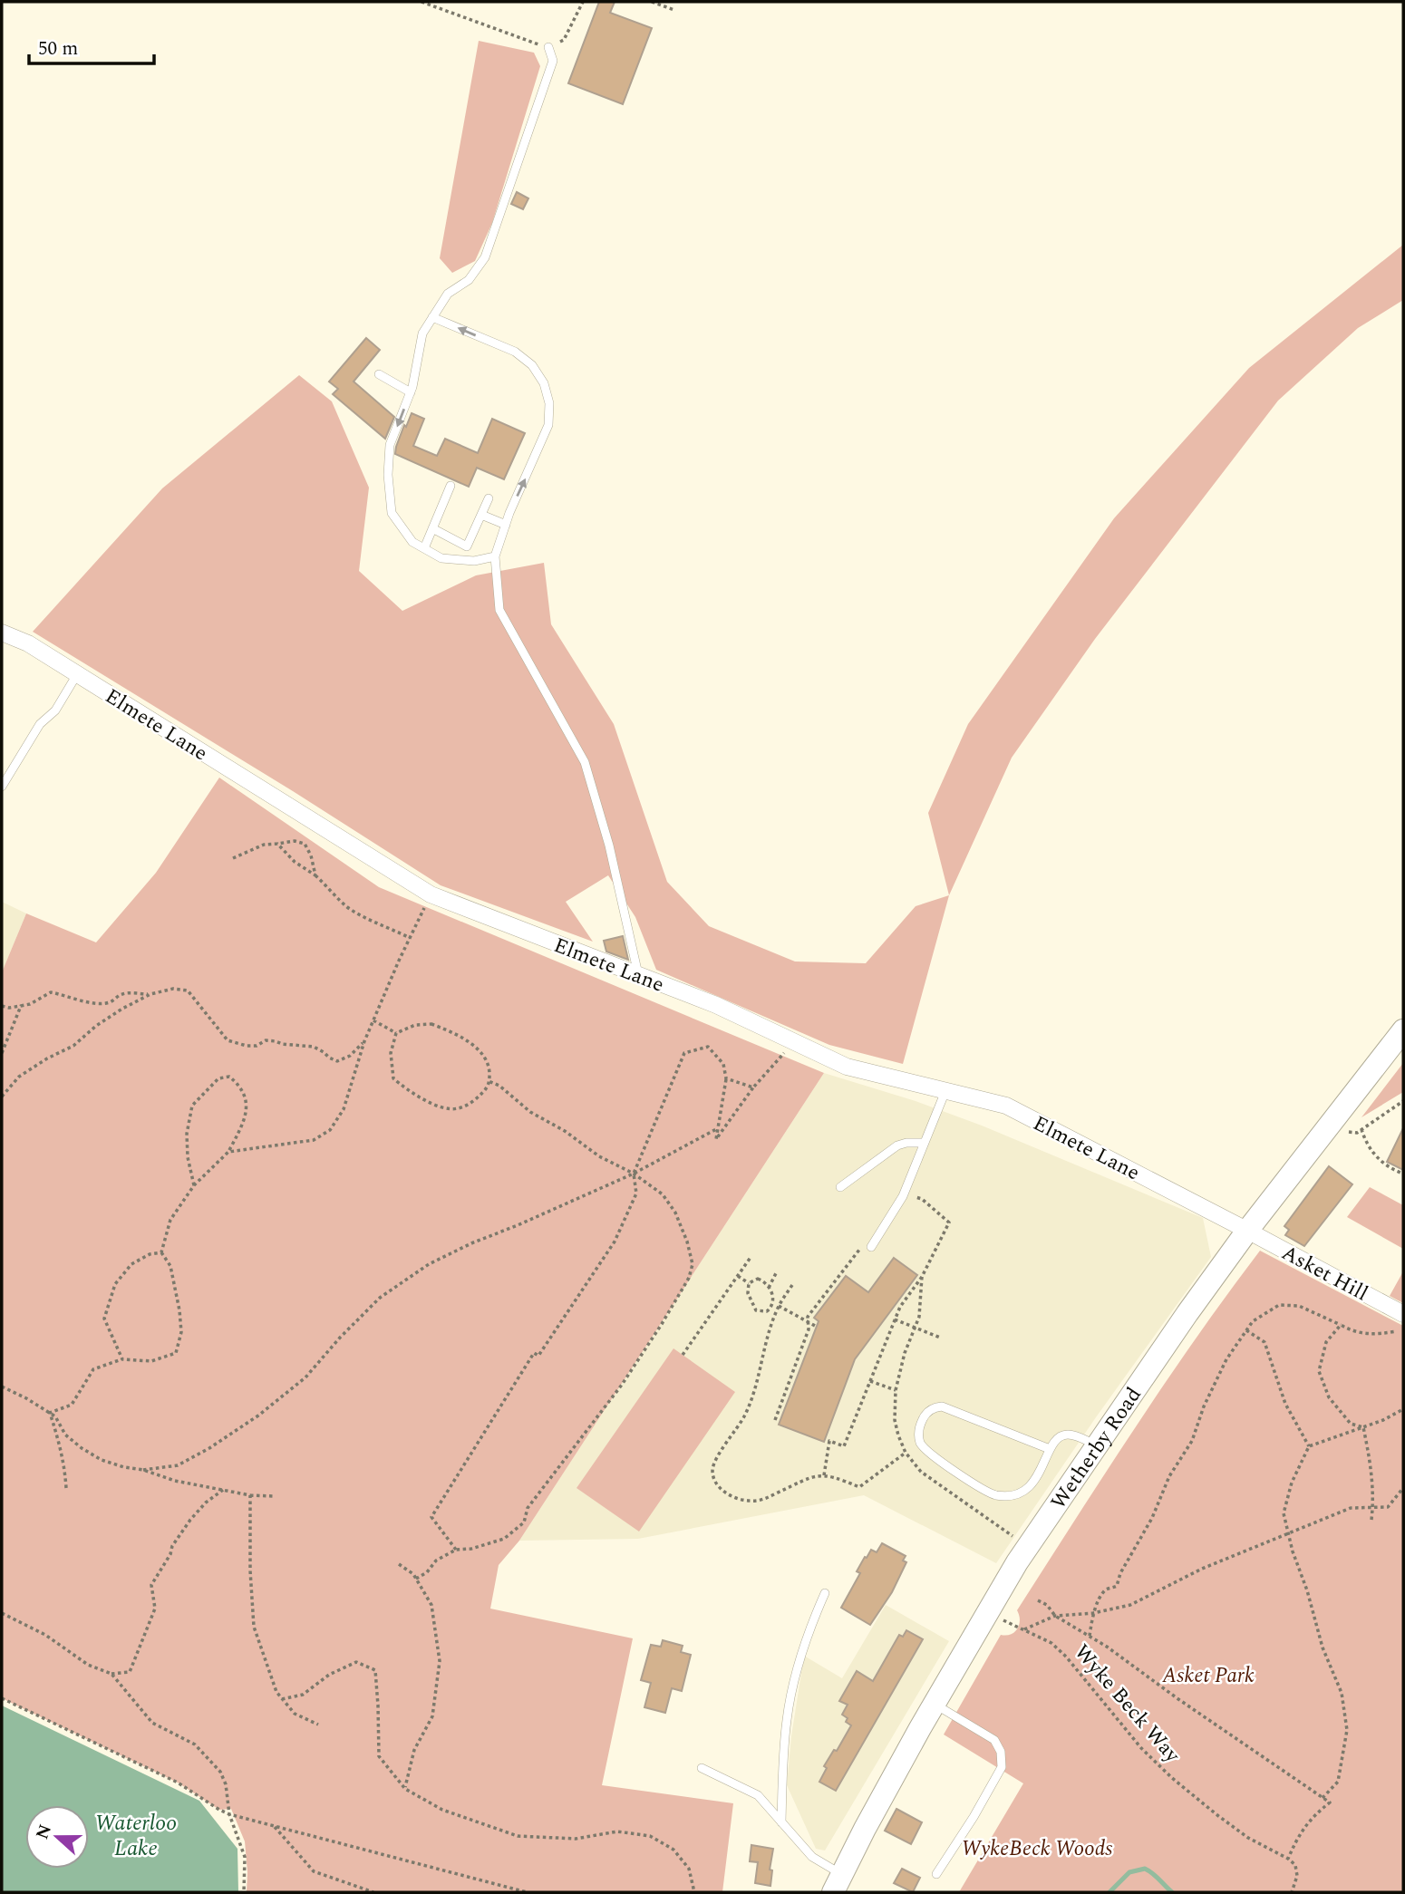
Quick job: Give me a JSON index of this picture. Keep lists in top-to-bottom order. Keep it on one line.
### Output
{"streets":{"street":["Elmete Lane","Asket Hill","Wetherby Road"],"path":["Wyke Beck Way"]},"crossings":[["Elmete Lane","Asket Hill"],["Elmete Lane","Wetherby Road"],["Asket Hill","Wetherby Road"]],"water":["Waterloo Lake"],"parks":["Asket Park","WykeBeck Woods"],"scale_bar":"50 m","north":"left"}
